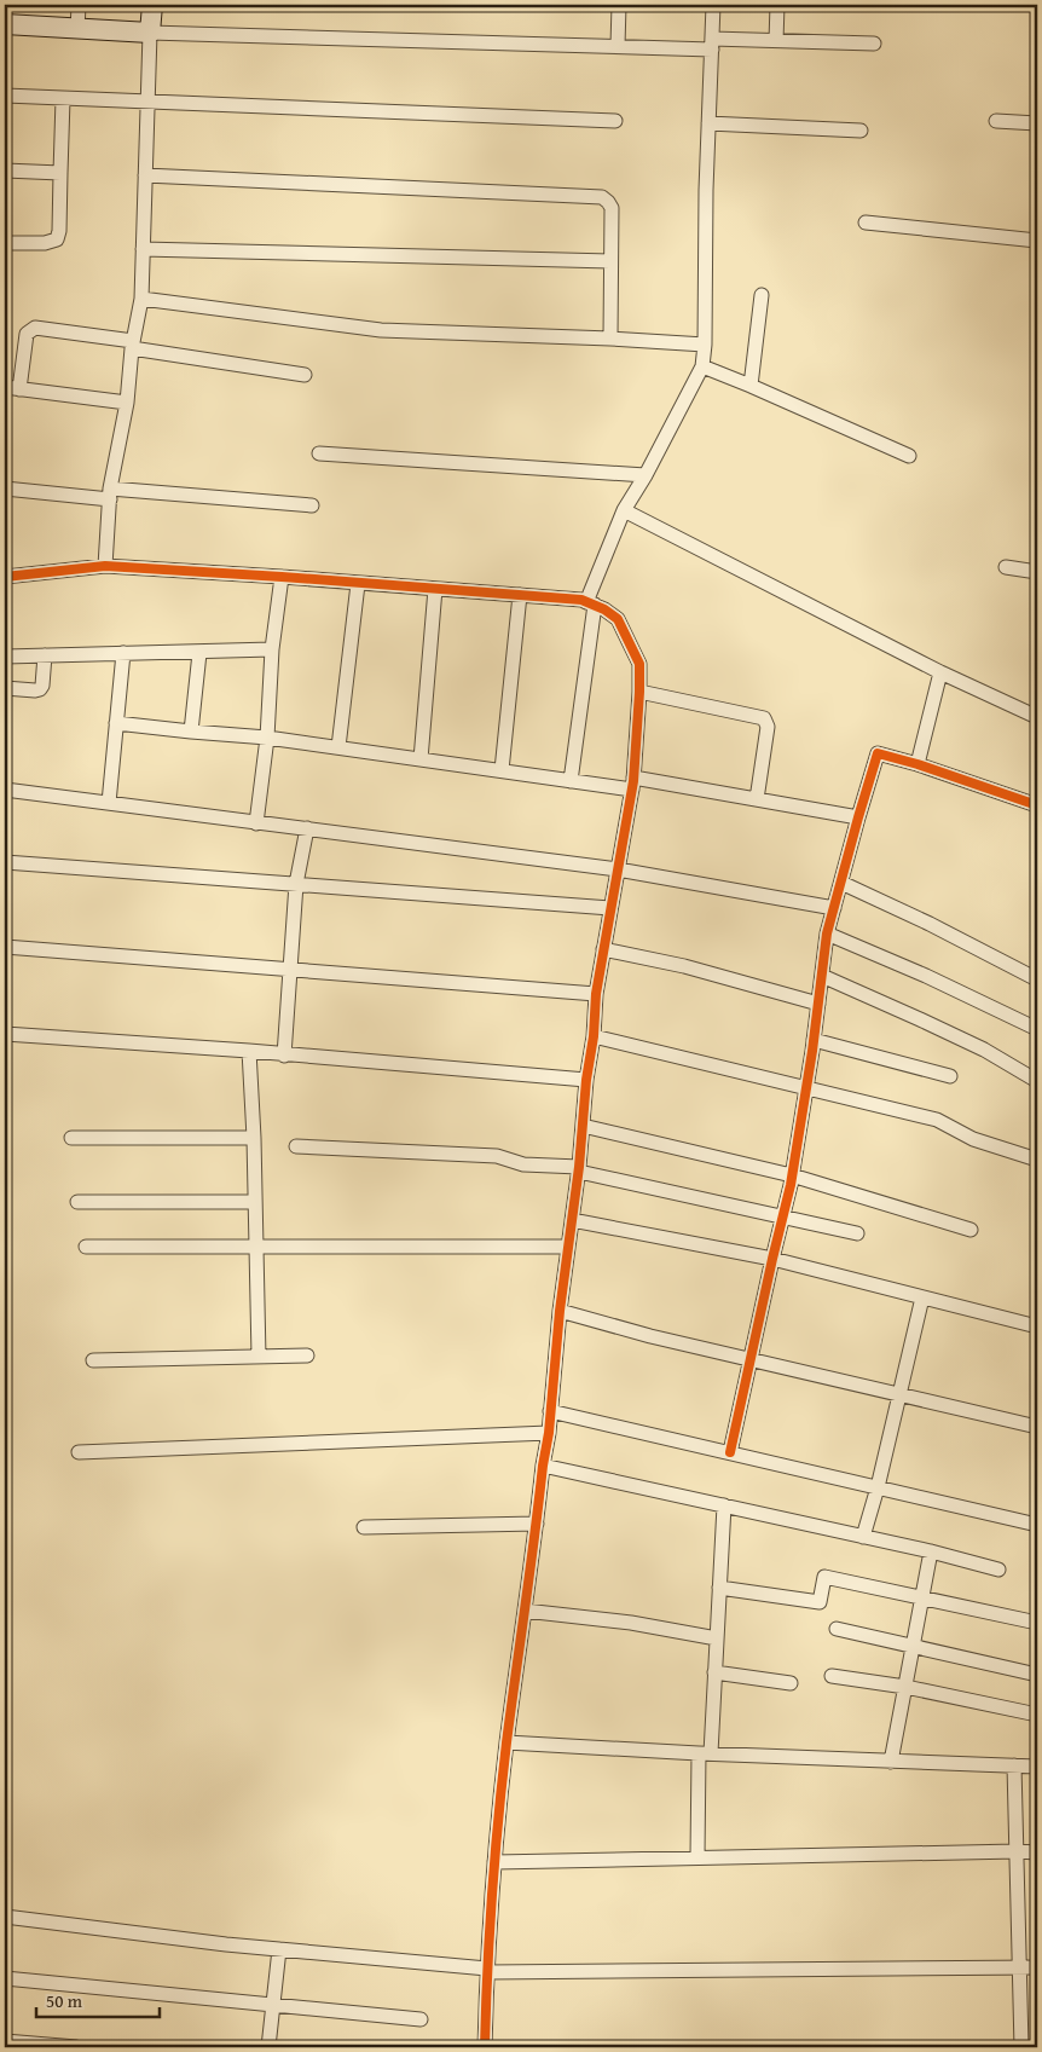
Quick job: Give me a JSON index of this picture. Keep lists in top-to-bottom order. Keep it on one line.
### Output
{"scale_bar":"50 m"}
